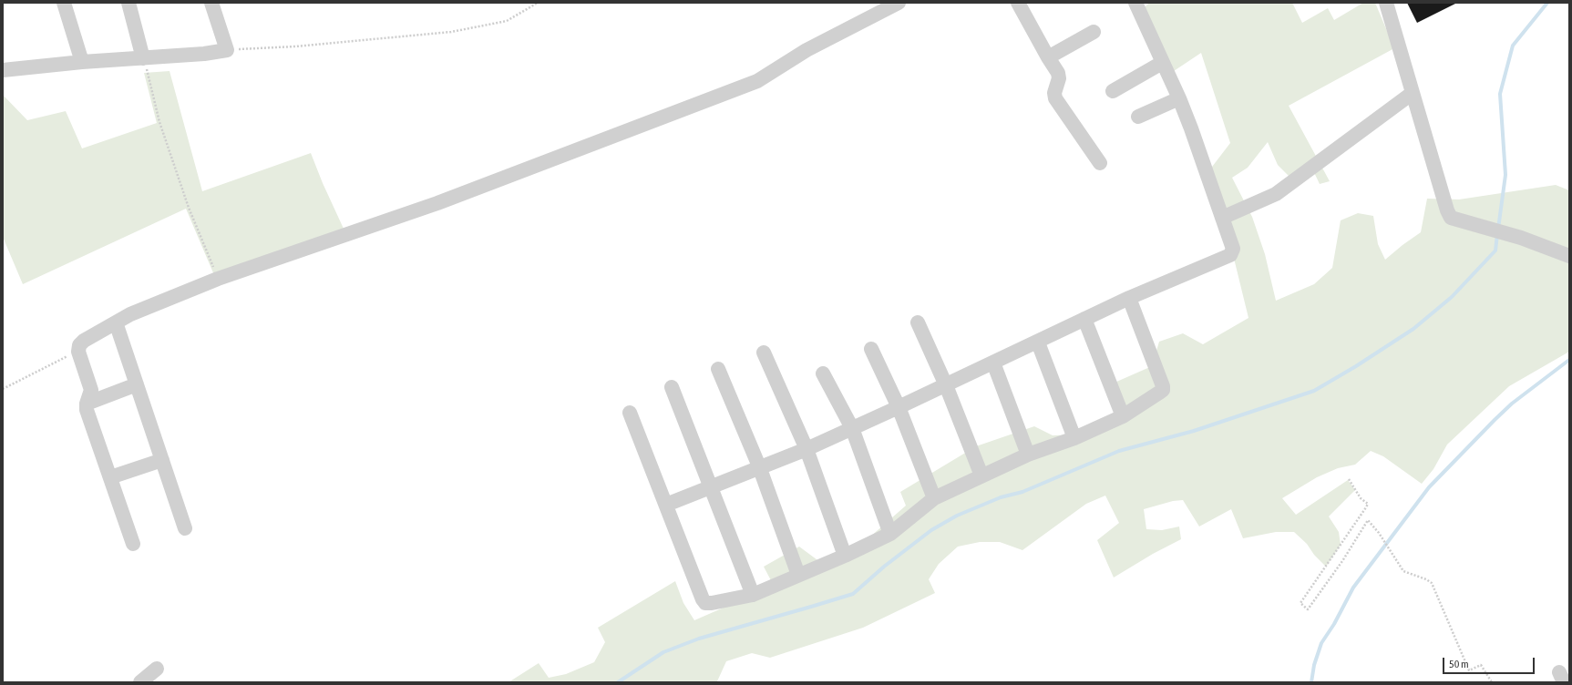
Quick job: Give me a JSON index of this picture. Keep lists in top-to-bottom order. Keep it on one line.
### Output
{"scale_bar":"50 m"}
